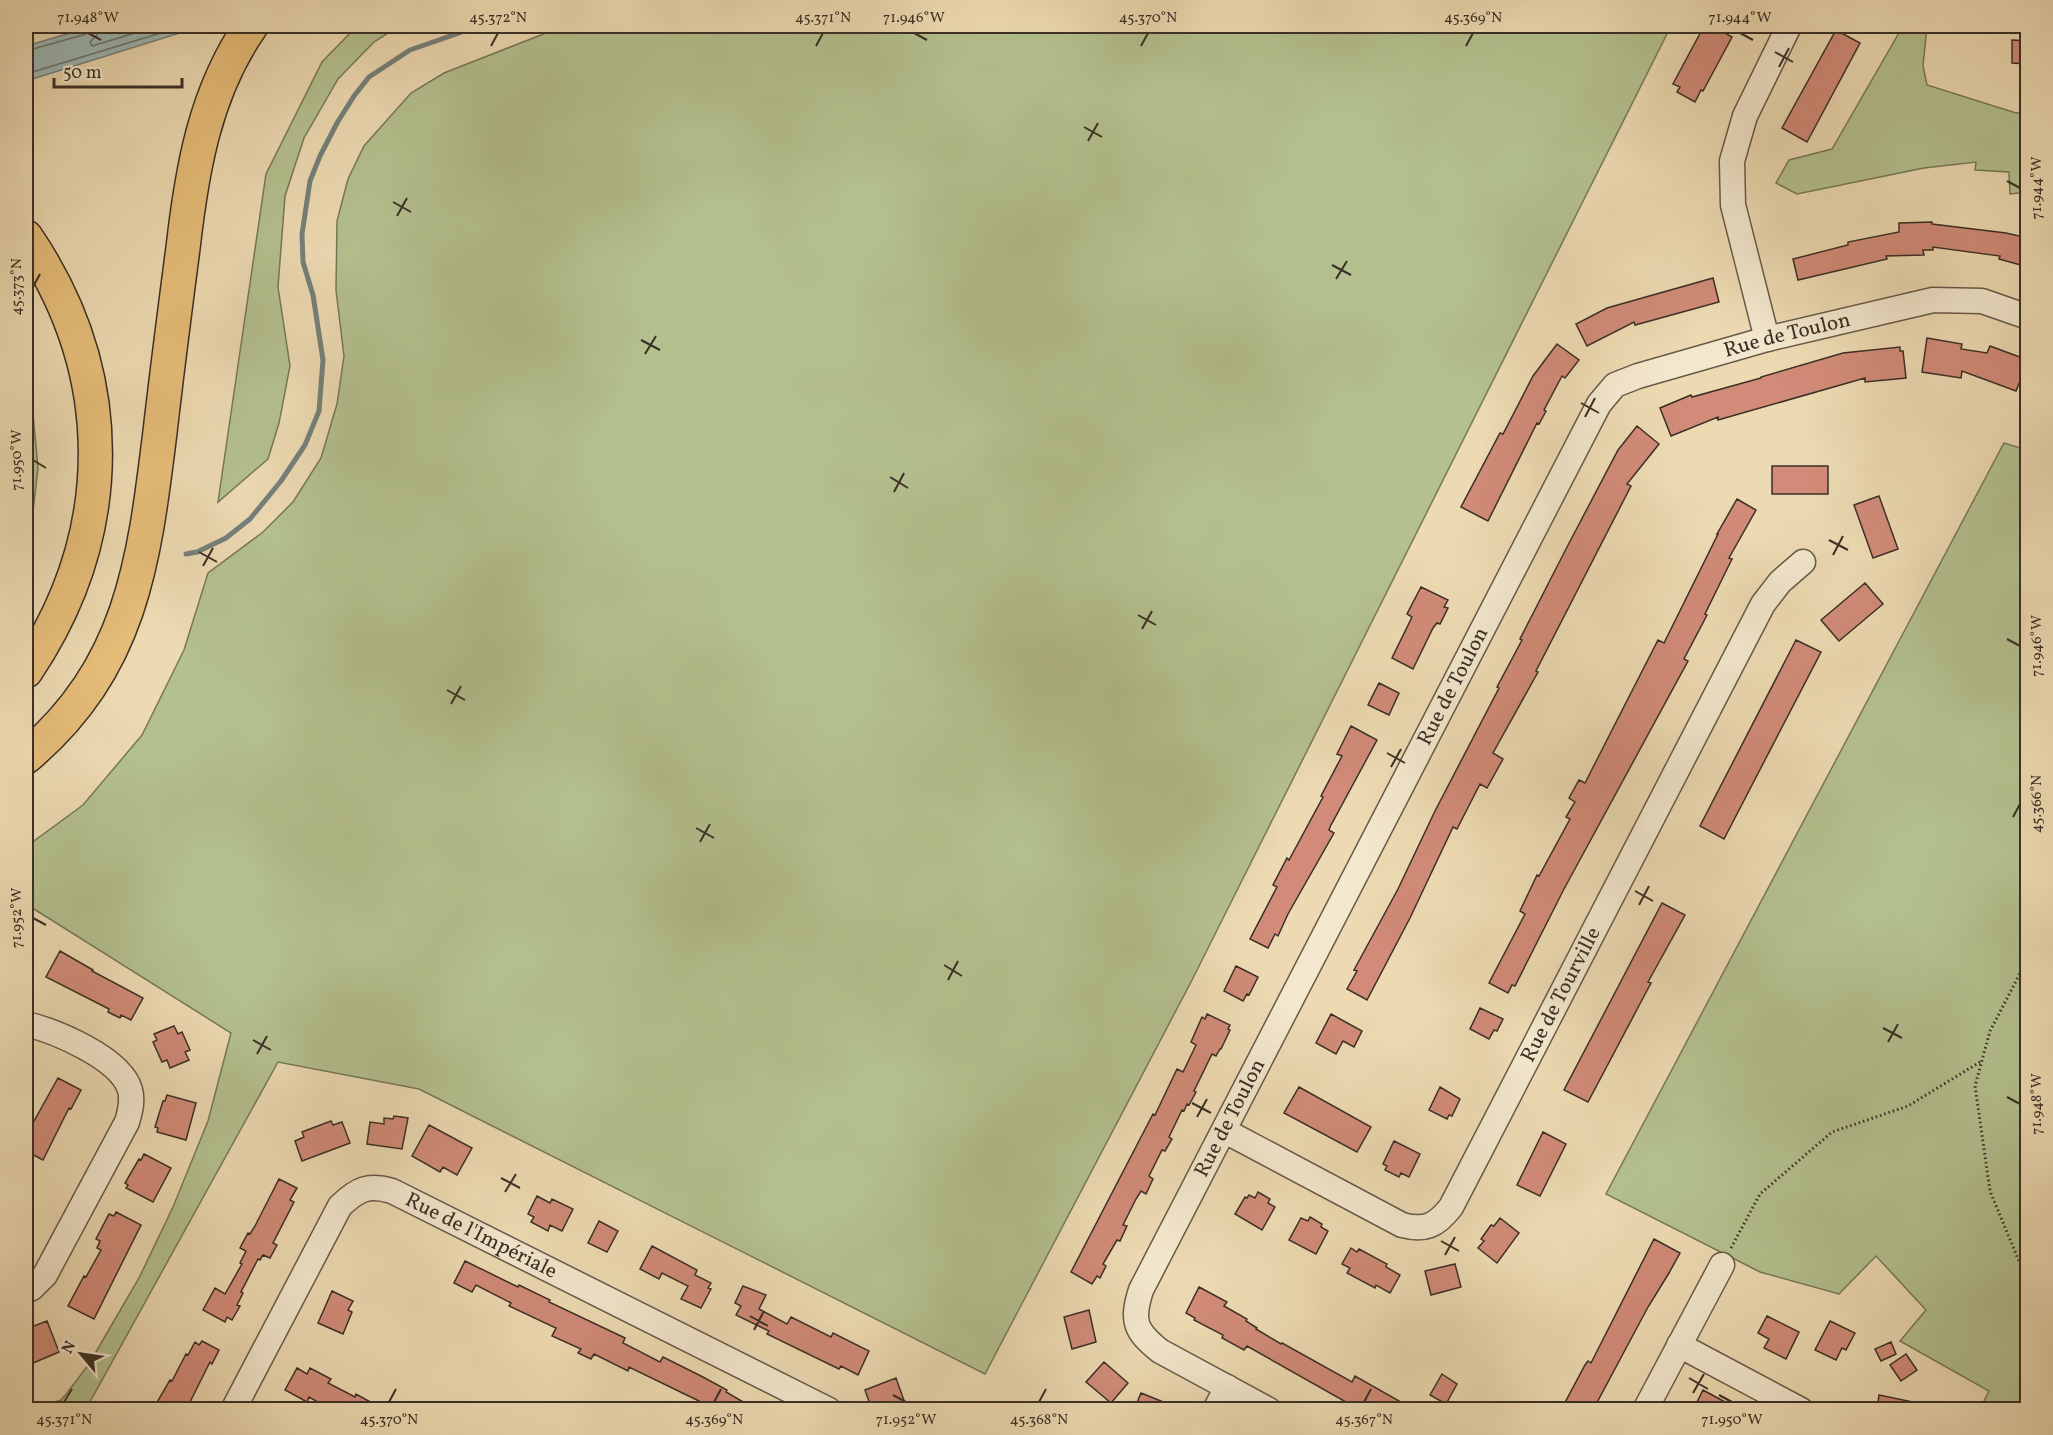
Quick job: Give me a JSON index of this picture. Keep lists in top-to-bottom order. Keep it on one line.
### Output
{"streets":{"street":["Rue de Toulon","Rue de Tourville","Rue de l'Impériale"]},"crossings":[["Rue de Toulon","Rue de Tourville"]],"scale_bar":"50 m","north":"top left","coordinates":["71.948°W","45.372°N","45.371°N","71.946°W","45.370°N","45.369°N","71.944°W","45.373°N","71.950°W","45.366°N","71.952°W","45.368°N","45.367°N"]}
